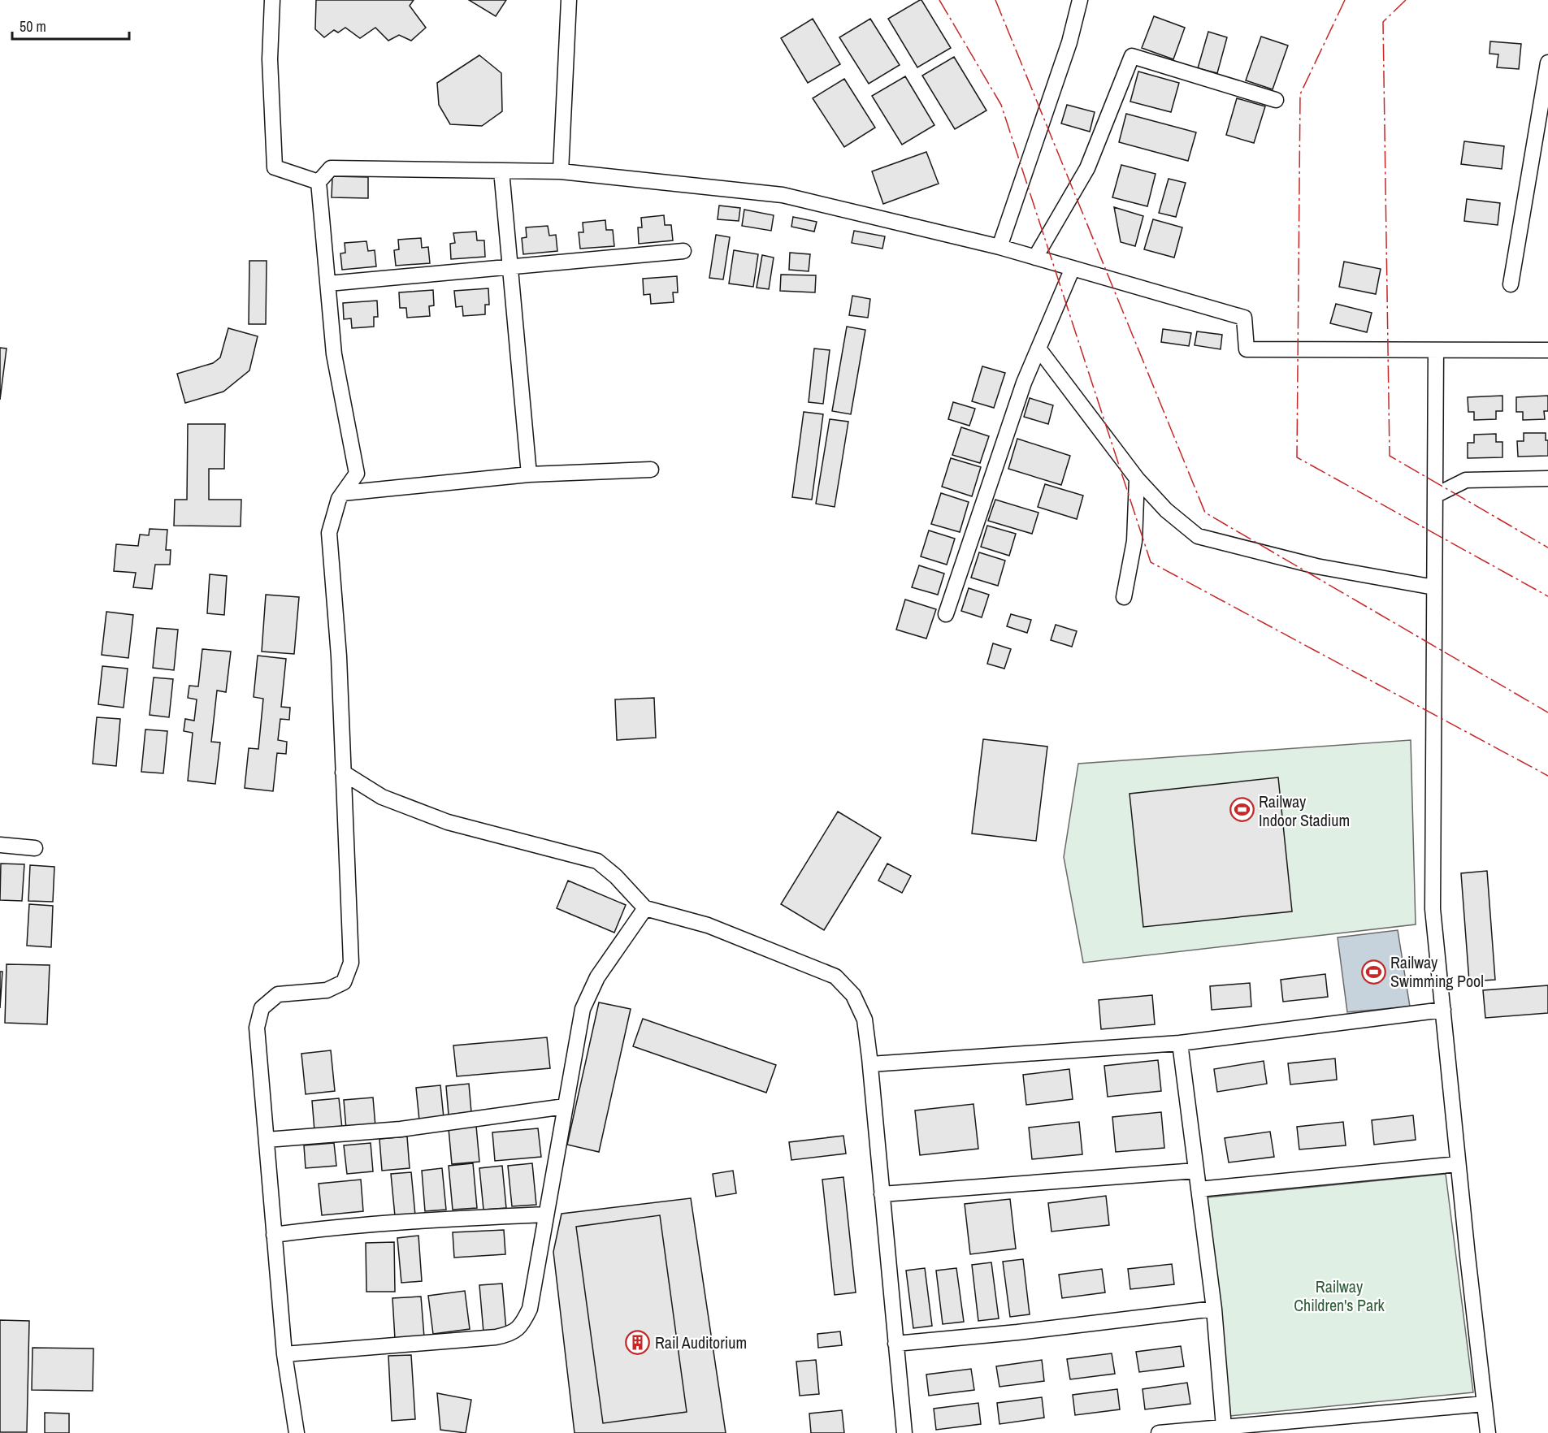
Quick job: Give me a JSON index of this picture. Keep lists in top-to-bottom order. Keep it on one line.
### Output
{"parks":["Railway Children's Park"],"places":{"sports":["Railway Indoor Stadium","Railway Swimming Pool"],"building":["Rail Auditorium"]},"scale_bar":"50 m"}
